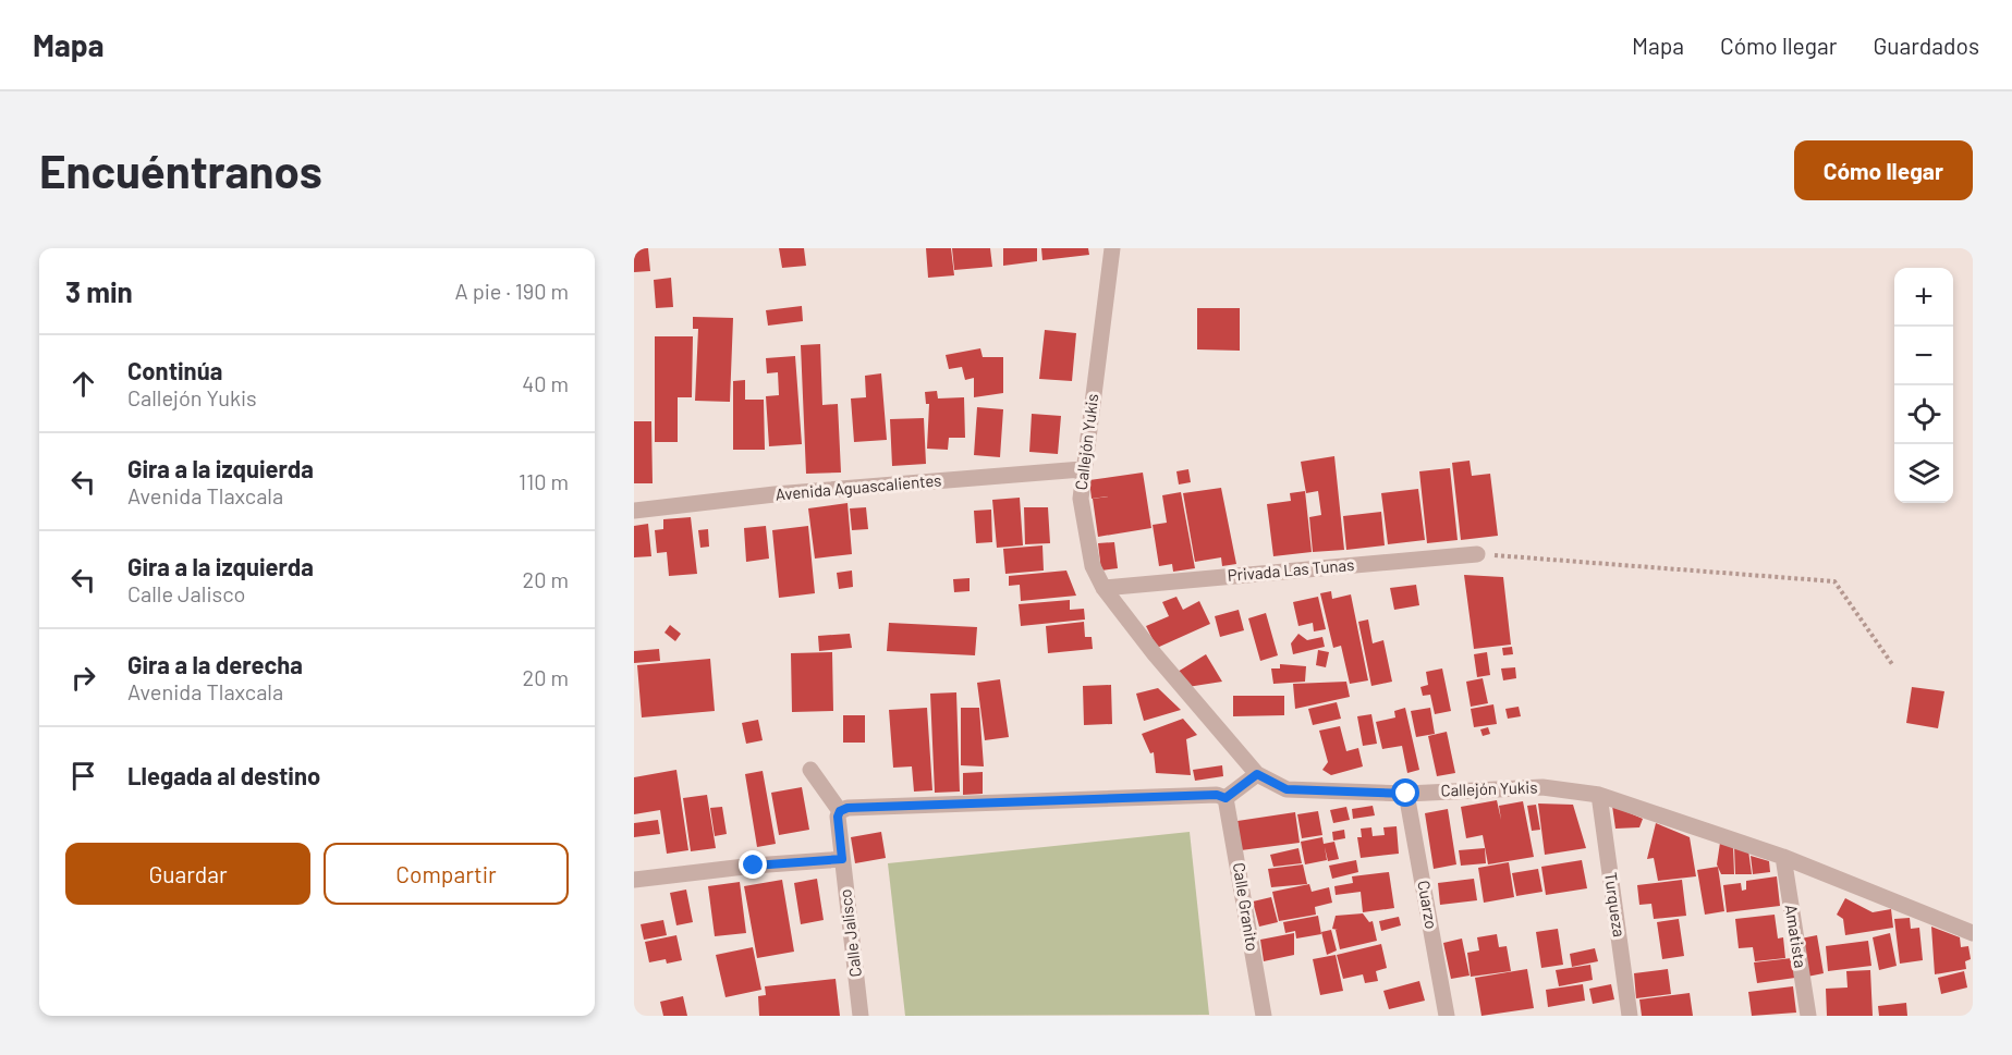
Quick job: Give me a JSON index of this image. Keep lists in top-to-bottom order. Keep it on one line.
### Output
{"streets":{"street":["Callejón Yukis","Avenida Aguascalientes","Privada Las Tunas","Cuarzo","Turqueza","Calle Granito","Calle Jalisco","Amatista"]},"crossings":[["Callejón Yukis","Avenida Aguascalientes"],["Callejón Yukis","Privada Las Tunas"],["Callejón Yukis","Cuarzo"],["Callejón Yukis","Turqueza"],["Callejón Yukis","Amatista"]],"page":{"header":"Mapa","nav":["Mapa","Cómo llegar","Guardados"],"buttons":["Cómo llegar",["Guardar","Compartir"]],"title":"Encuéntranos","heading":["3 min","A pie · 190 m"],"map_buttons":["+","−"],"list":[["Continúa","Callejón Yukis","40 m"],["Gira a la izquierda","Avenida Tlaxcala","110 m"],["Gira a la izquierda","Calle Jalisco","20 m"],["Gira a la derecha","Avenida Tlaxcala","20 m"],"Llegada al destino"]}}
